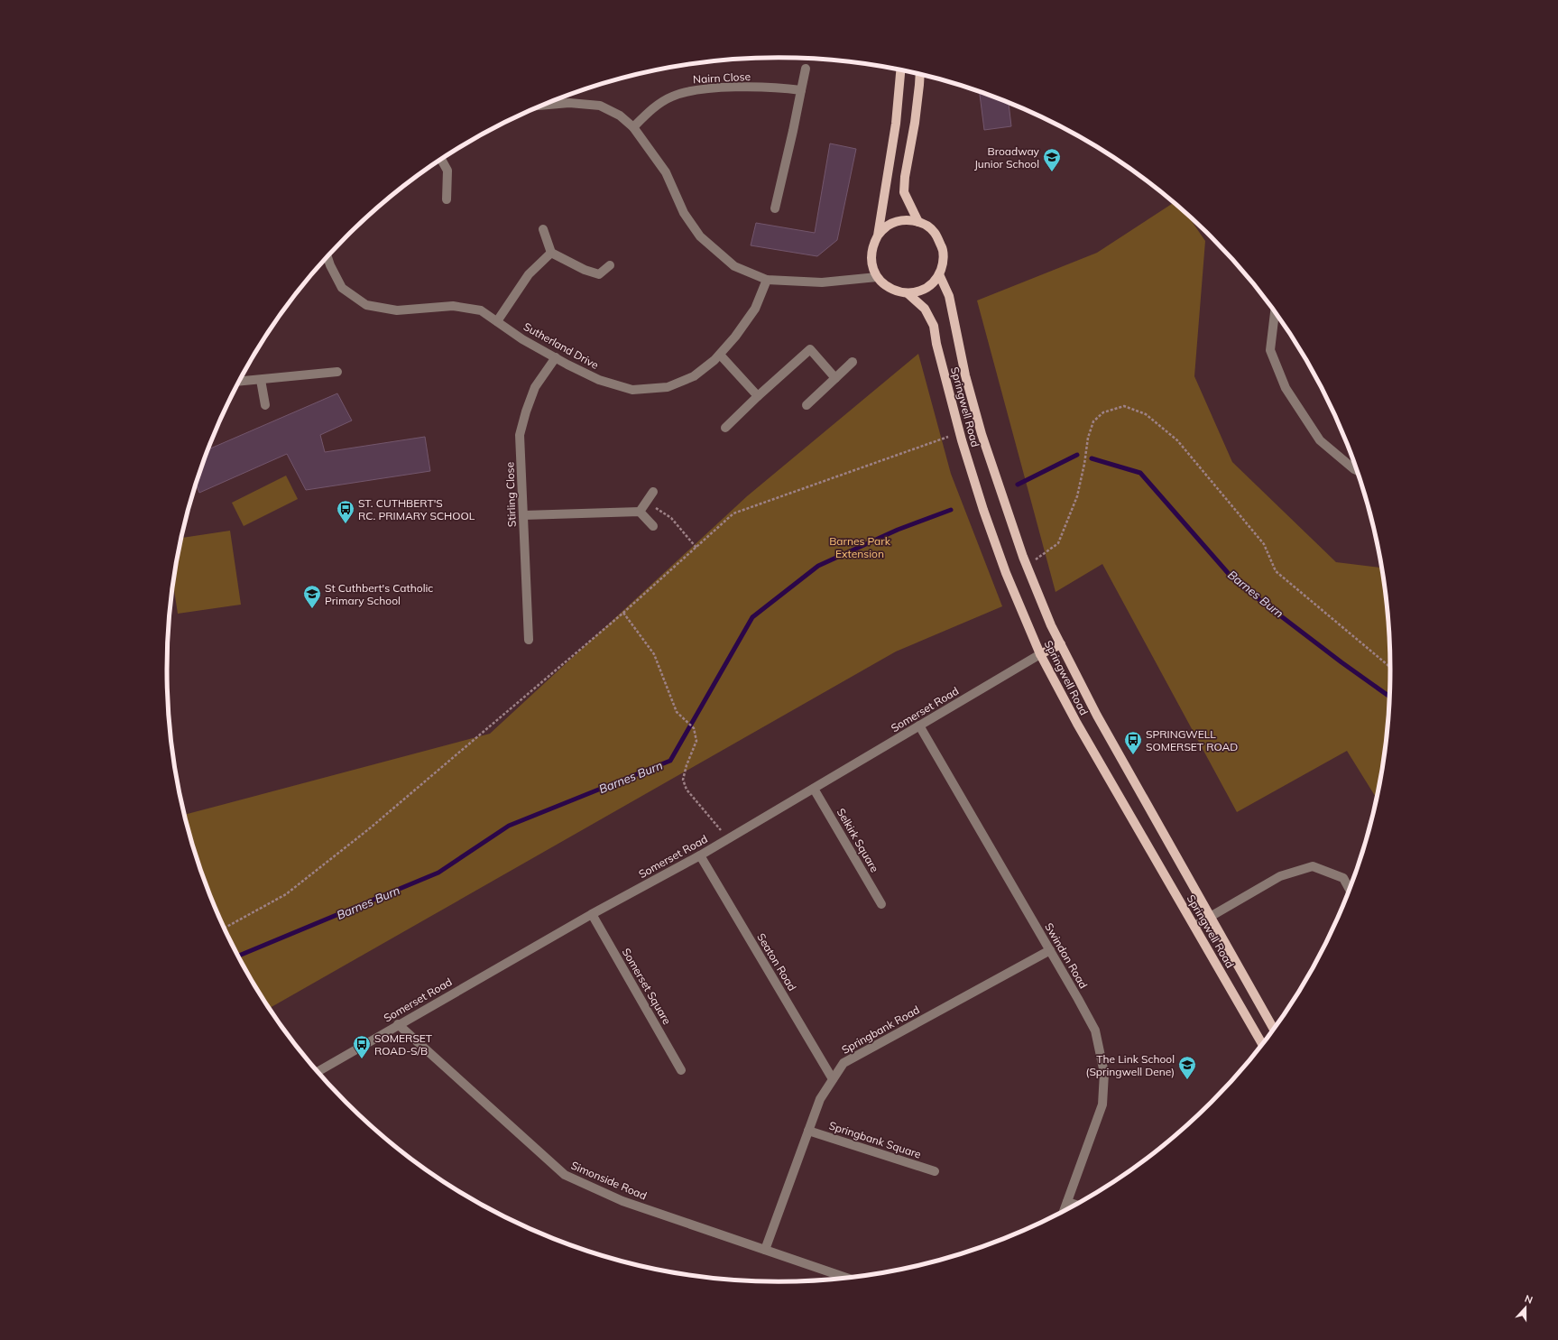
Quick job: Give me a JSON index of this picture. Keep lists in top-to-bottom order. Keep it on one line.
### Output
{"streets":{"main road":["Springwell Road"],"street":["Nairn Close","Sutherland Drive","Stirling Close","Somerset Road","Selkirk Square","Swindon Road","Seaton Road","Somerset Square","Springbank Road","Springbank Square","Simonside Road"]},"crossings":[["Sutherland Drive","Stirling Close"],["Springwell Road","Somerset Road"],["Somerset Road","Selkirk Square"],["Somerset Road","Swindon Road"],["Somerset Road","Seaton Road"],["Somerset Road","Somerset Square"],["Somerset Road","Simonside Road"],["Swindon Road","Springbank Road"],["Seaton Road","Springbank Road"],["Springbank Road","Springbank Square"],["Springbank Road","Simonside Road"]],"water":["Barnes Burn"],"parks":["Barnes Park Extension"],"places":{"school or university":["Broadway Junior School","St Cuthbert's Catholic Primary School","The Link School (Springwell Dene)"],"bus stop":["ST. CUTHBERT'S RC. PRIMARY SCHOOL","SPRINGWELL SOMERSET ROAD","SOMERSET ROAD-S/B"]},"north":"top"}
